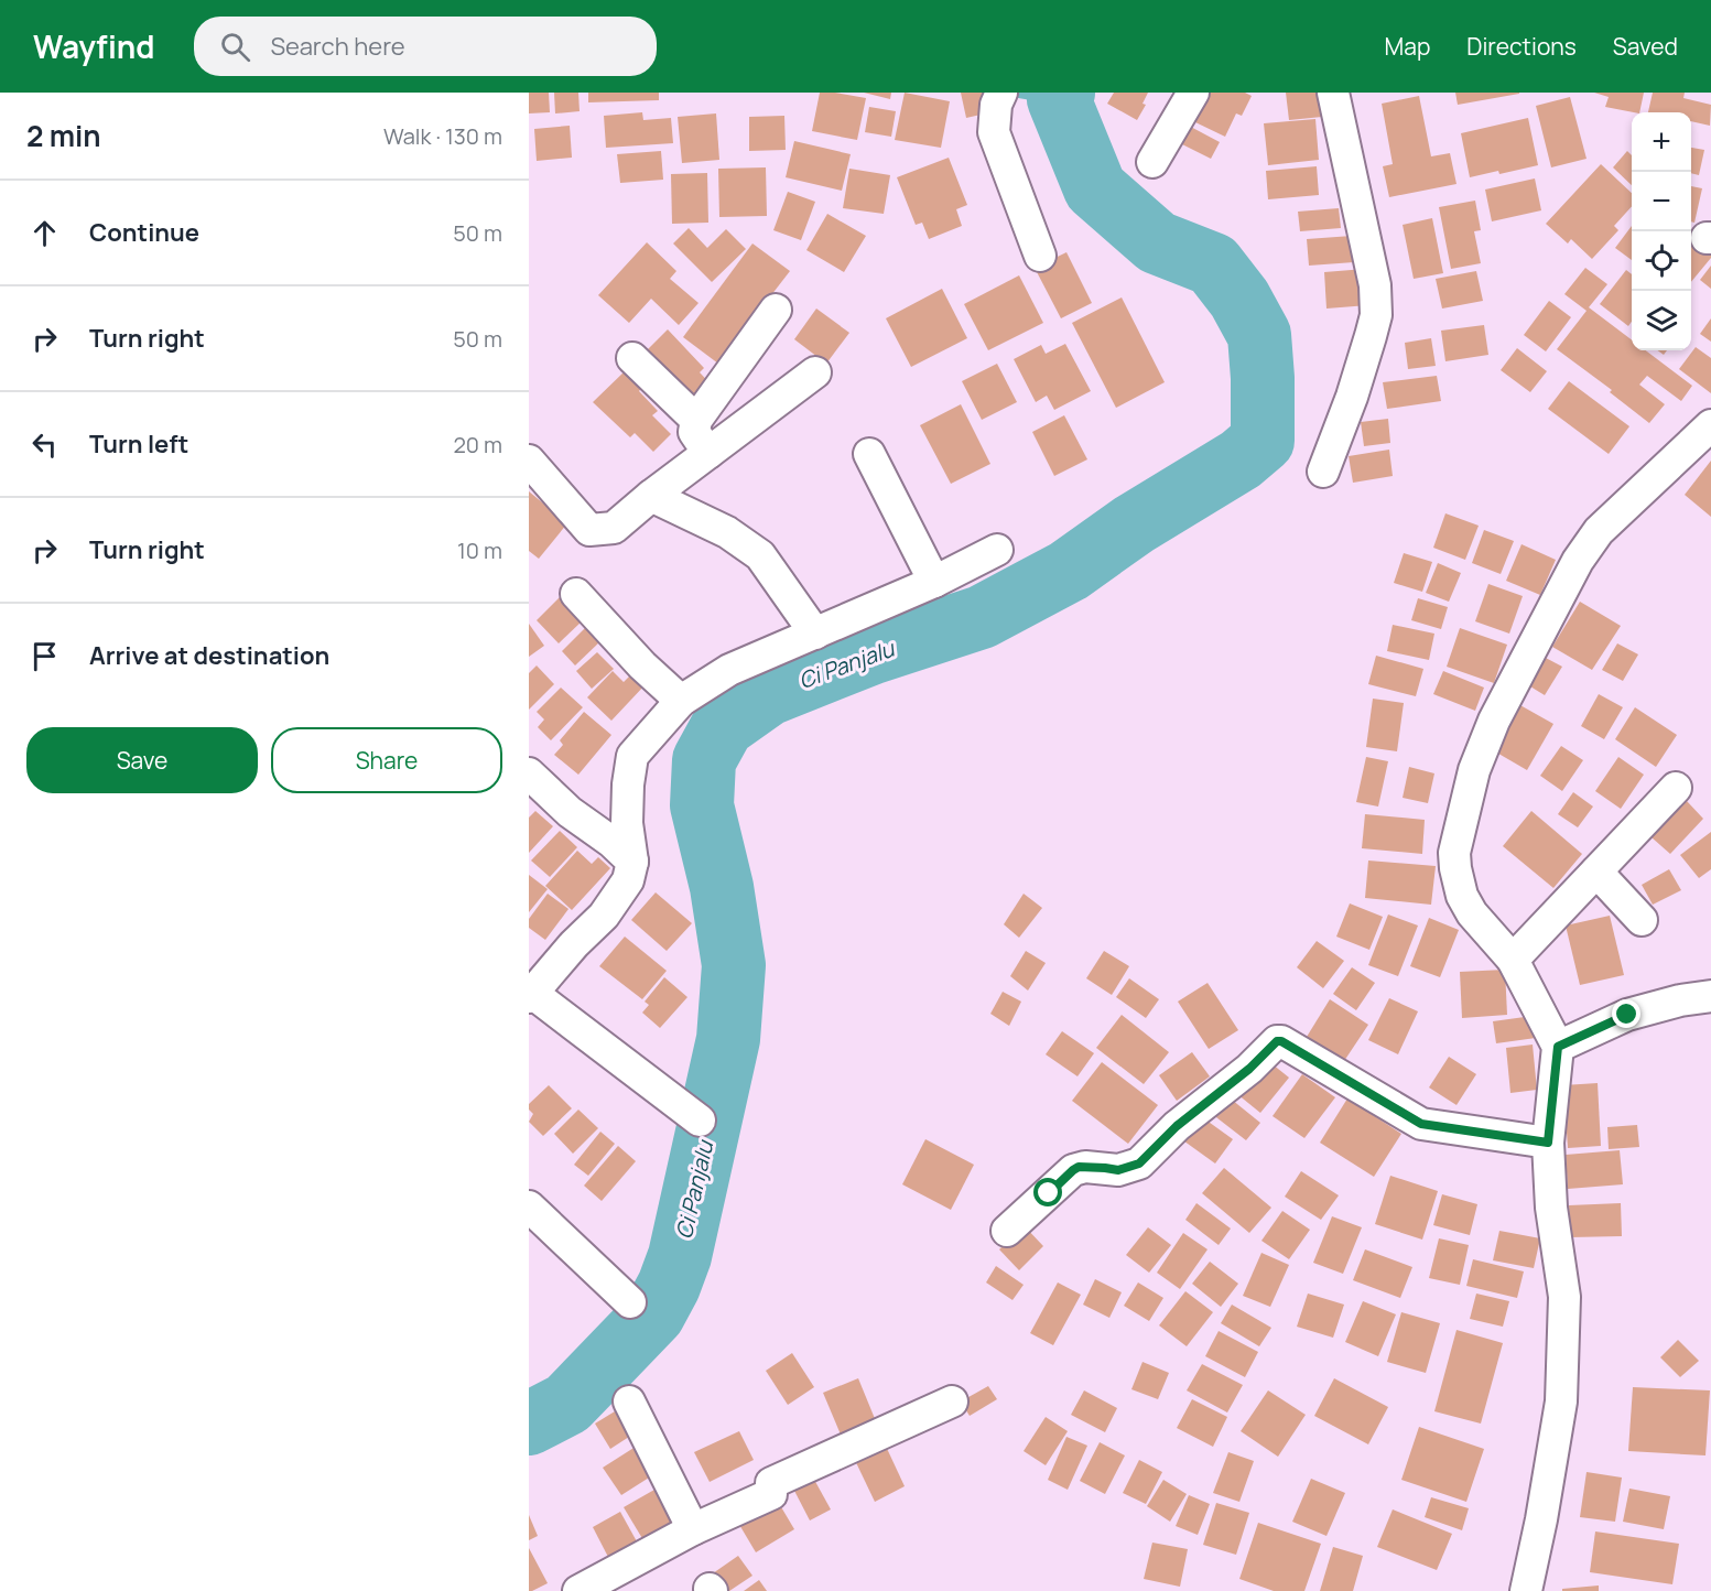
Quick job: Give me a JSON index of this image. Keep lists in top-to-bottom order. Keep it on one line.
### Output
{"water":["Ci Panjalu"],"page":{"header":"Wayfind","search":"Search here","nav":["Map","Directions","Saved"],"heading":["2 min","Walk · 130 m"],"map_buttons":["+","−"],"list":[["Continue","50 m"],["Turn right","50 m"],["Turn left","20 m"],["Turn right","10 m"],"Arrive at destination"],"buttons":["Save","Share"]}}
